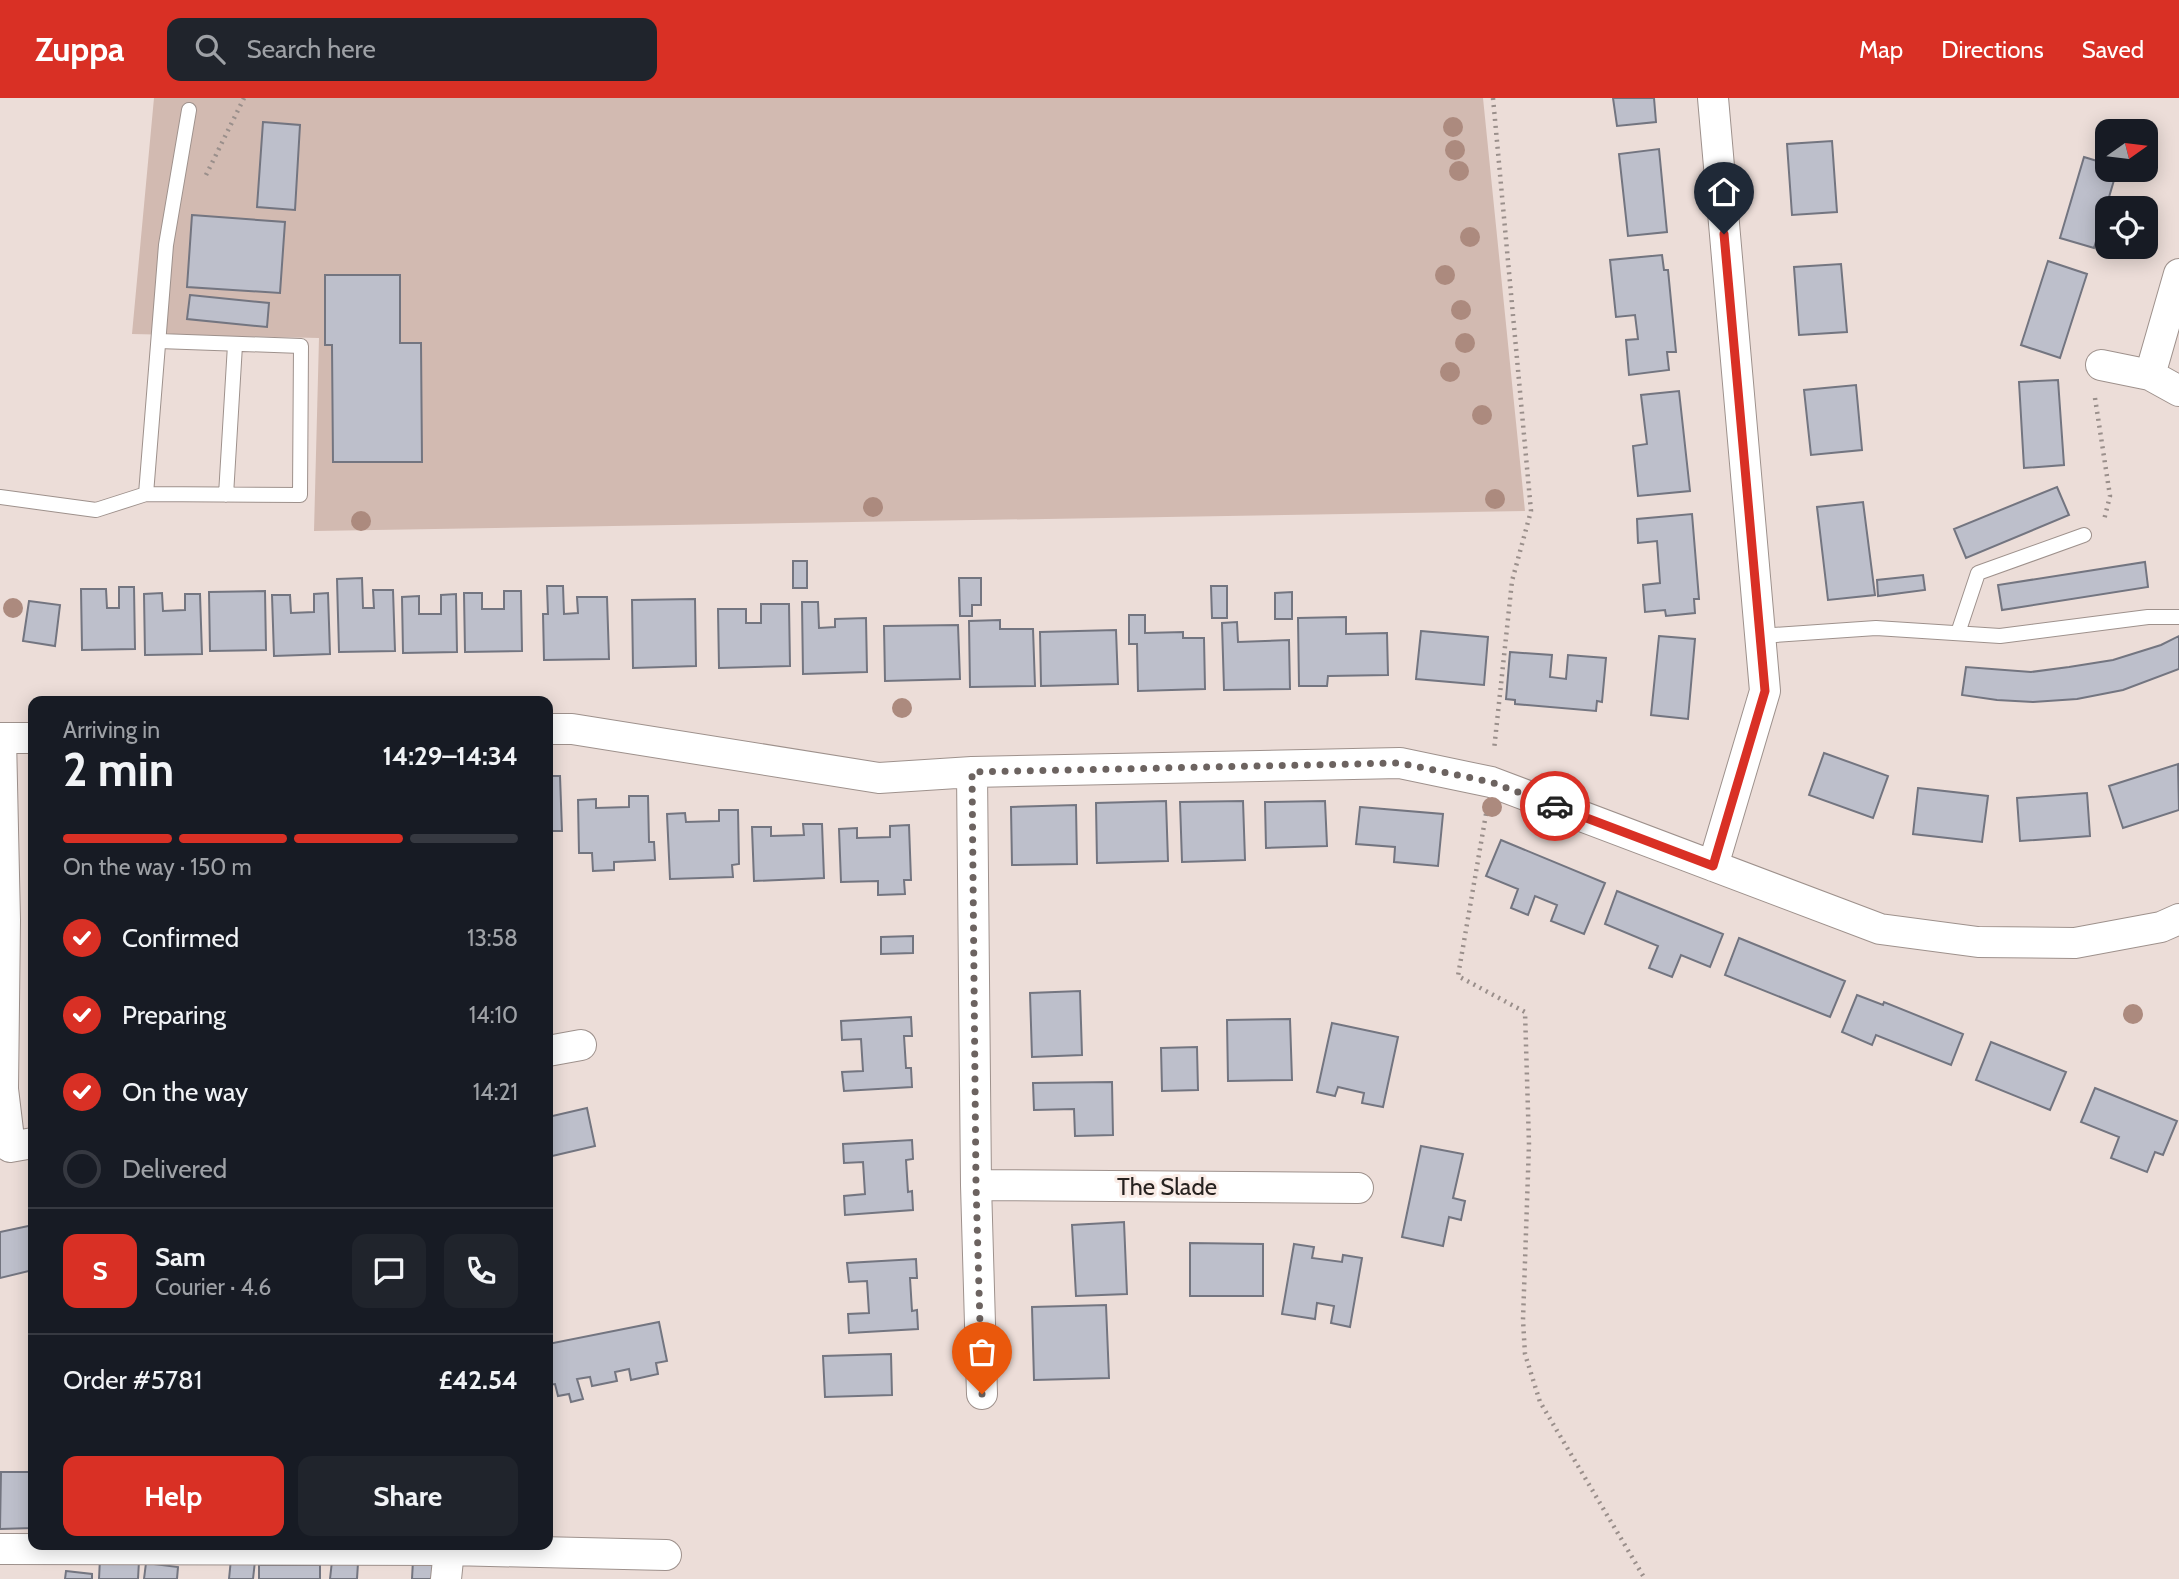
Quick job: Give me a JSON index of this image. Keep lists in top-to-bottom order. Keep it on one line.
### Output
{"streets":{"street":["The Slade"]},"north":"right","page":{"header":"Zuppa","search":"Search here","nav":["Map","Directions","Saved"],"heading":["2 min","Arriving in","14:29–14:34"],"panel":["Sam","Courier · 4.6","Order #5781","£42.54"],"bar":"On the way · 150 m","list":[["Confirmed","13:58"],["Preparing","14:10"],["On the way","14:21"],"Delivered"],"round":"S","buttons":["Help","Share"]}}
